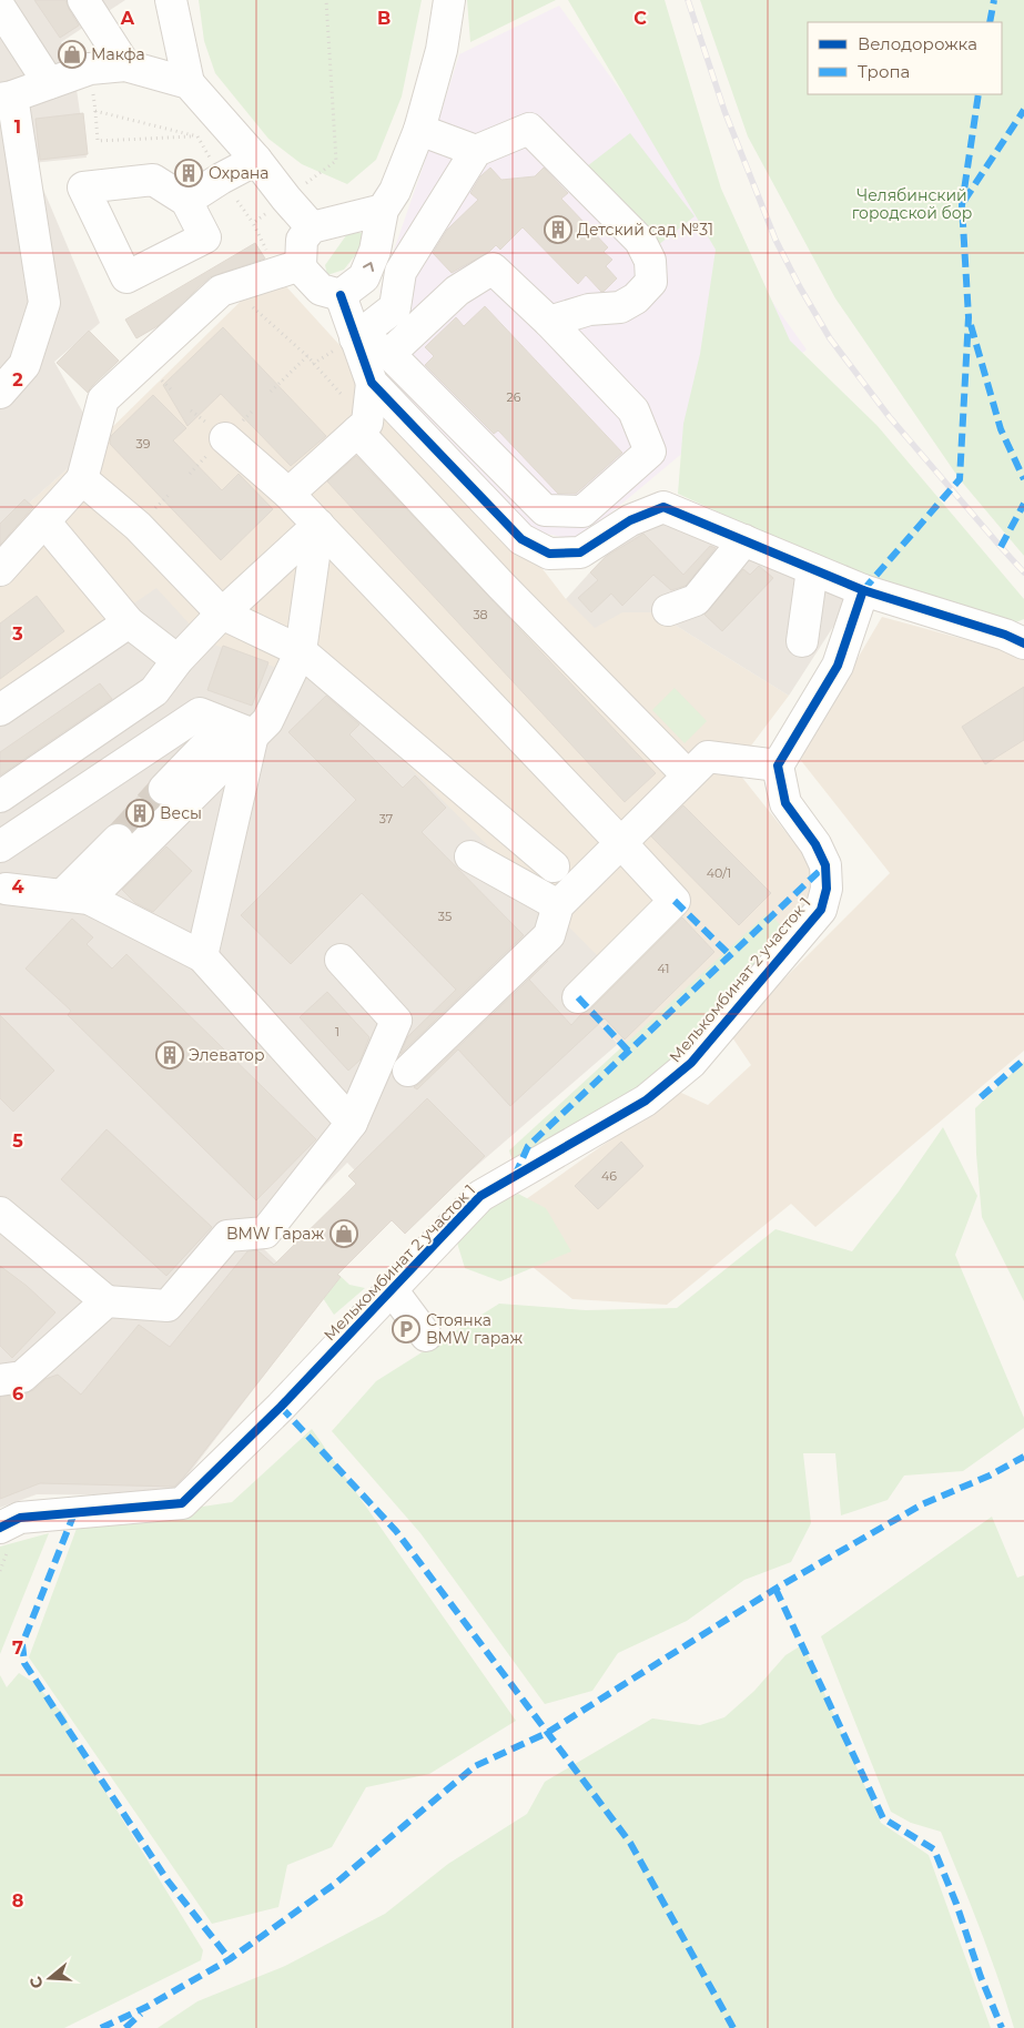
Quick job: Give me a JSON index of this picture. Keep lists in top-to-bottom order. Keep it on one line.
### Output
{"streets":{"street":["Мелькомбинат 2 участок 1"]},"parks":["Челябинский городской бор"],"places":{"shop":["Макфа","BMW Гараж"],"building":["Охрана","Детский сад №31","Весы","Элеватор"],"parking":["Стоянка BMW гараж"]},"house_numbers":["26","39","38","37","40/1","35","41","1","46"],"legend":["Велодорожка","Тропа"],"north":"left","grid":{"columns":["A","B","C"],"rows":["1","2","3","4","5","6","7","8"]}}
